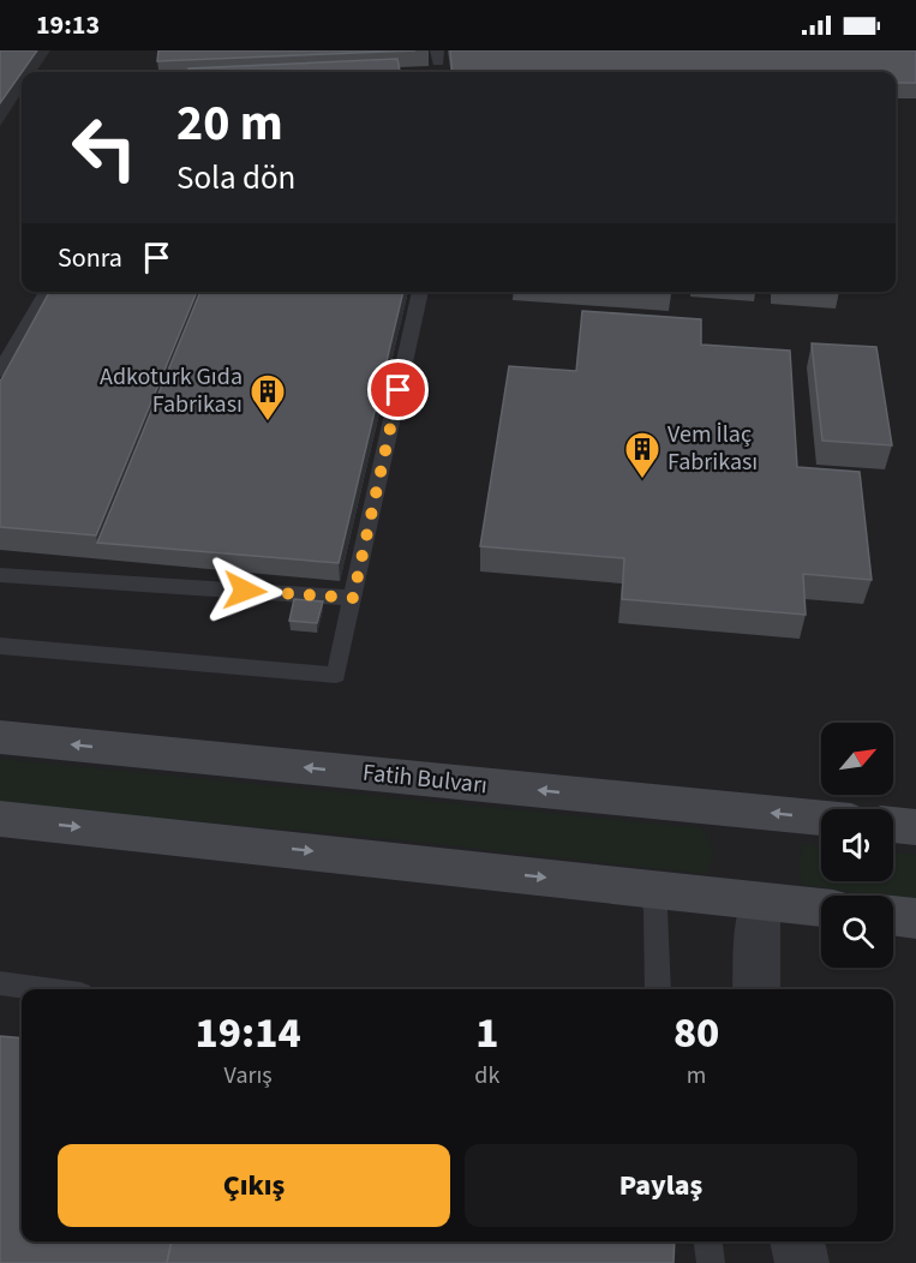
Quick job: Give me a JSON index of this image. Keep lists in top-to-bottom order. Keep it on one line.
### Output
{"streets":{"main road":["Fatih Bulvarı"]},"places":{"building":["Adkoturk Gıda Fabrikası","Vem İlaç Fabrikası"]},"north":"top right","page":{"status":"19:13","turn":["20 m","Sola dön"],"then":"Sonra","eta":["19:14","Varış","1","dk","80","m"],"buttons":["Çıkış","Paylaş"]}}
